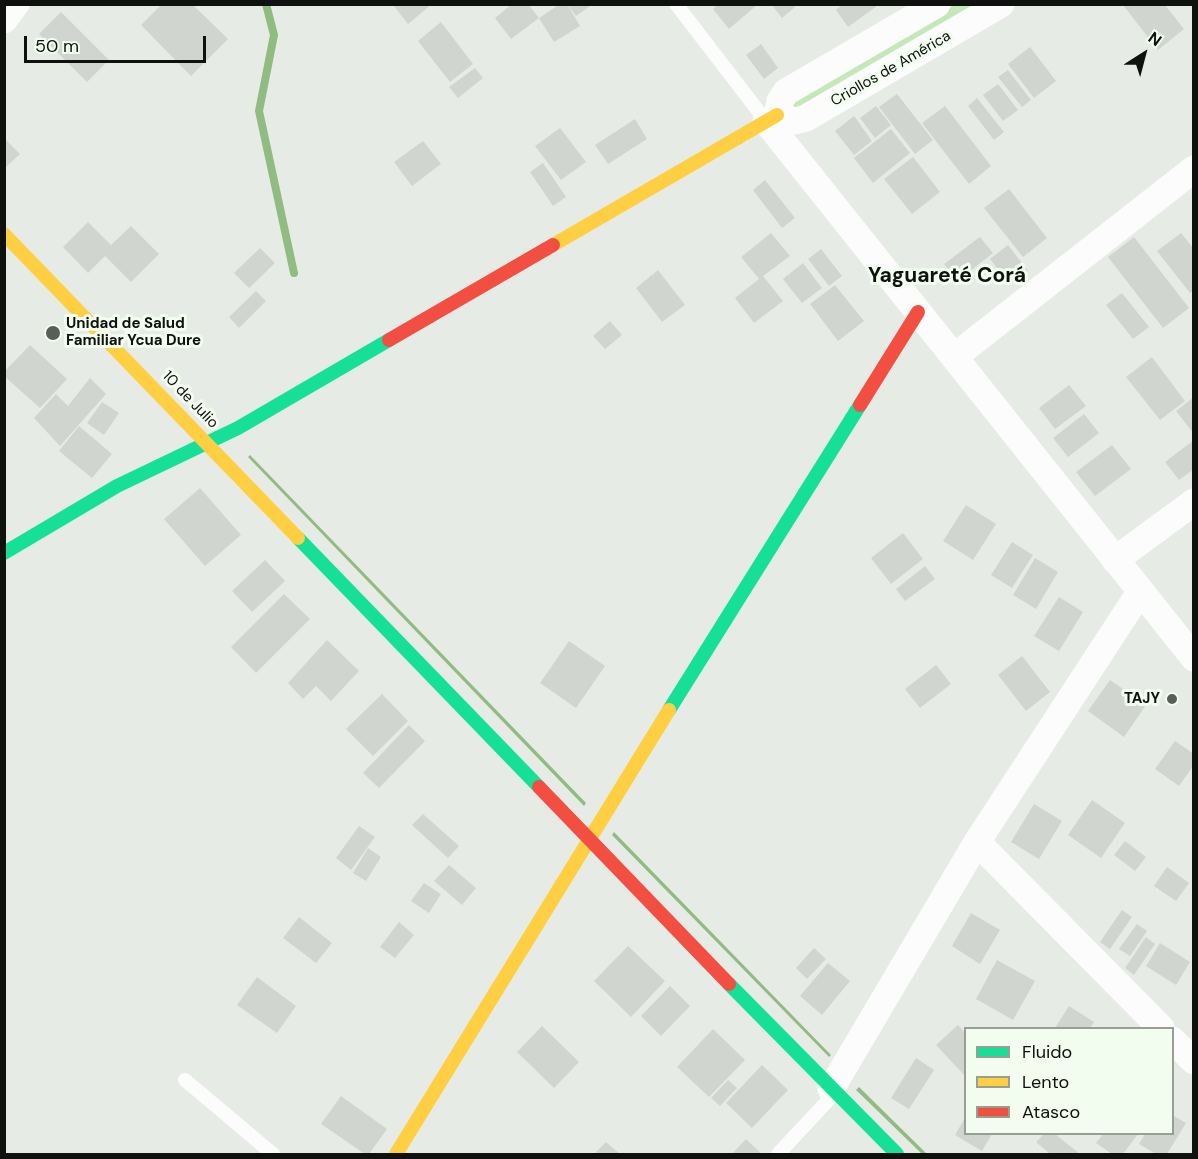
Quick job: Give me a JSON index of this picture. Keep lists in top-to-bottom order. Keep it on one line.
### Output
{"streets":{"street":["Criollos de América","10 de Julio"]},"districts":["Yaguareté Corá"],"places":["Unidad de Salud Familiar Ycua Dure","TAJY"],"legend":["Fluido","Lento","Atasco"],"scale_bar":"50 m","north":"top right"}
